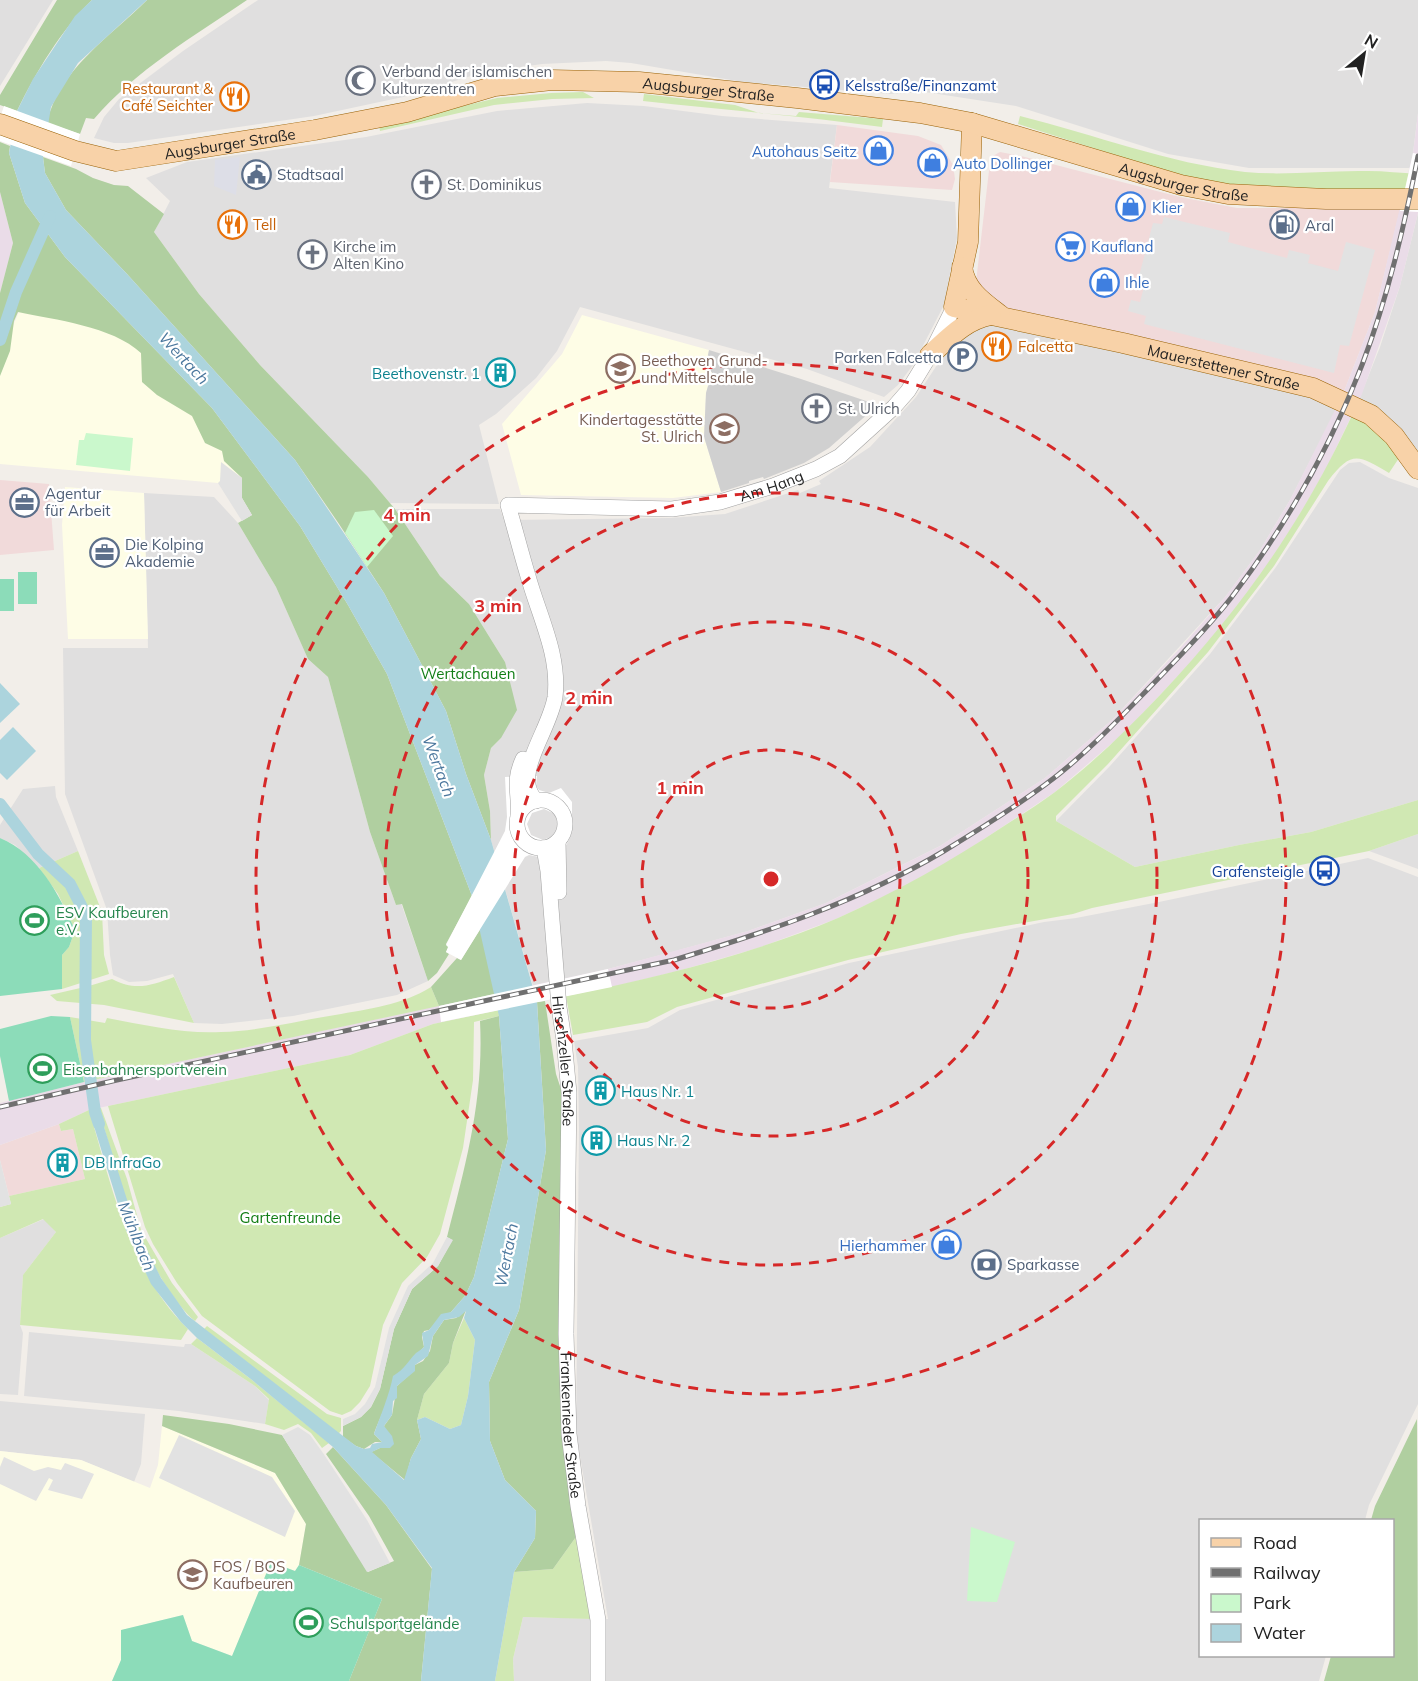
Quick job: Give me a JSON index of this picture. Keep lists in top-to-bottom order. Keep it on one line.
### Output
{"streets":{"main road":["Augsburger Straße","Mauerstettener Straße"],"street":["Am Hang","Hirschzeller Straße","Frankenrieder Straße"]},"crossings":[["Mauerstettener Straße","Am Hang"],["Hirschzeller Straße","Frankenrieder Straße"]],"water":["Wertach","Mühlbach"],"parks":["Wertachauen","Gartenfreunde"],"places":{"mosque":["Verband der islamischen Kulturzentren"],"bus stop":["Kelsstraße/Finanzamt","Grafensteigle"],"restaurant":["Restaurant & Café Seichter","Tell","Falcetta"],"shop":["Autohaus Seitz","Auto Dollinger","Klier","Ihle","Hierhammer"],"public building":["Stadtsaal"],"church":["St. Dominikus","Kirche im Alten Kino","St. Ulrich"],"fuel station":["Aral"],"supermarket":["Kaufland"],"parking":["Parken Falcetta"],"school or university":["Beethoven Grund- und Mittelschule","Kindertagesstätte St. Ulrich","FOS / BOS Kaufbeuren"],"building":["Beethovenstr. 1","Haus Nr. 1","Haus Nr. 2","DB InfraGo"],"office":["Agentur für Arbeit","Die Kolping Akademie"],"sports":["ESV Kaufbeuren e.V.","Eisenbahnersportverein","Schulsportgelände"],"bank":["Sparkasse"]},"legend":["Road","Railway","Park","Water"],"north":"top right","rings":["4 min","3 min","2 min","1 min"]}
